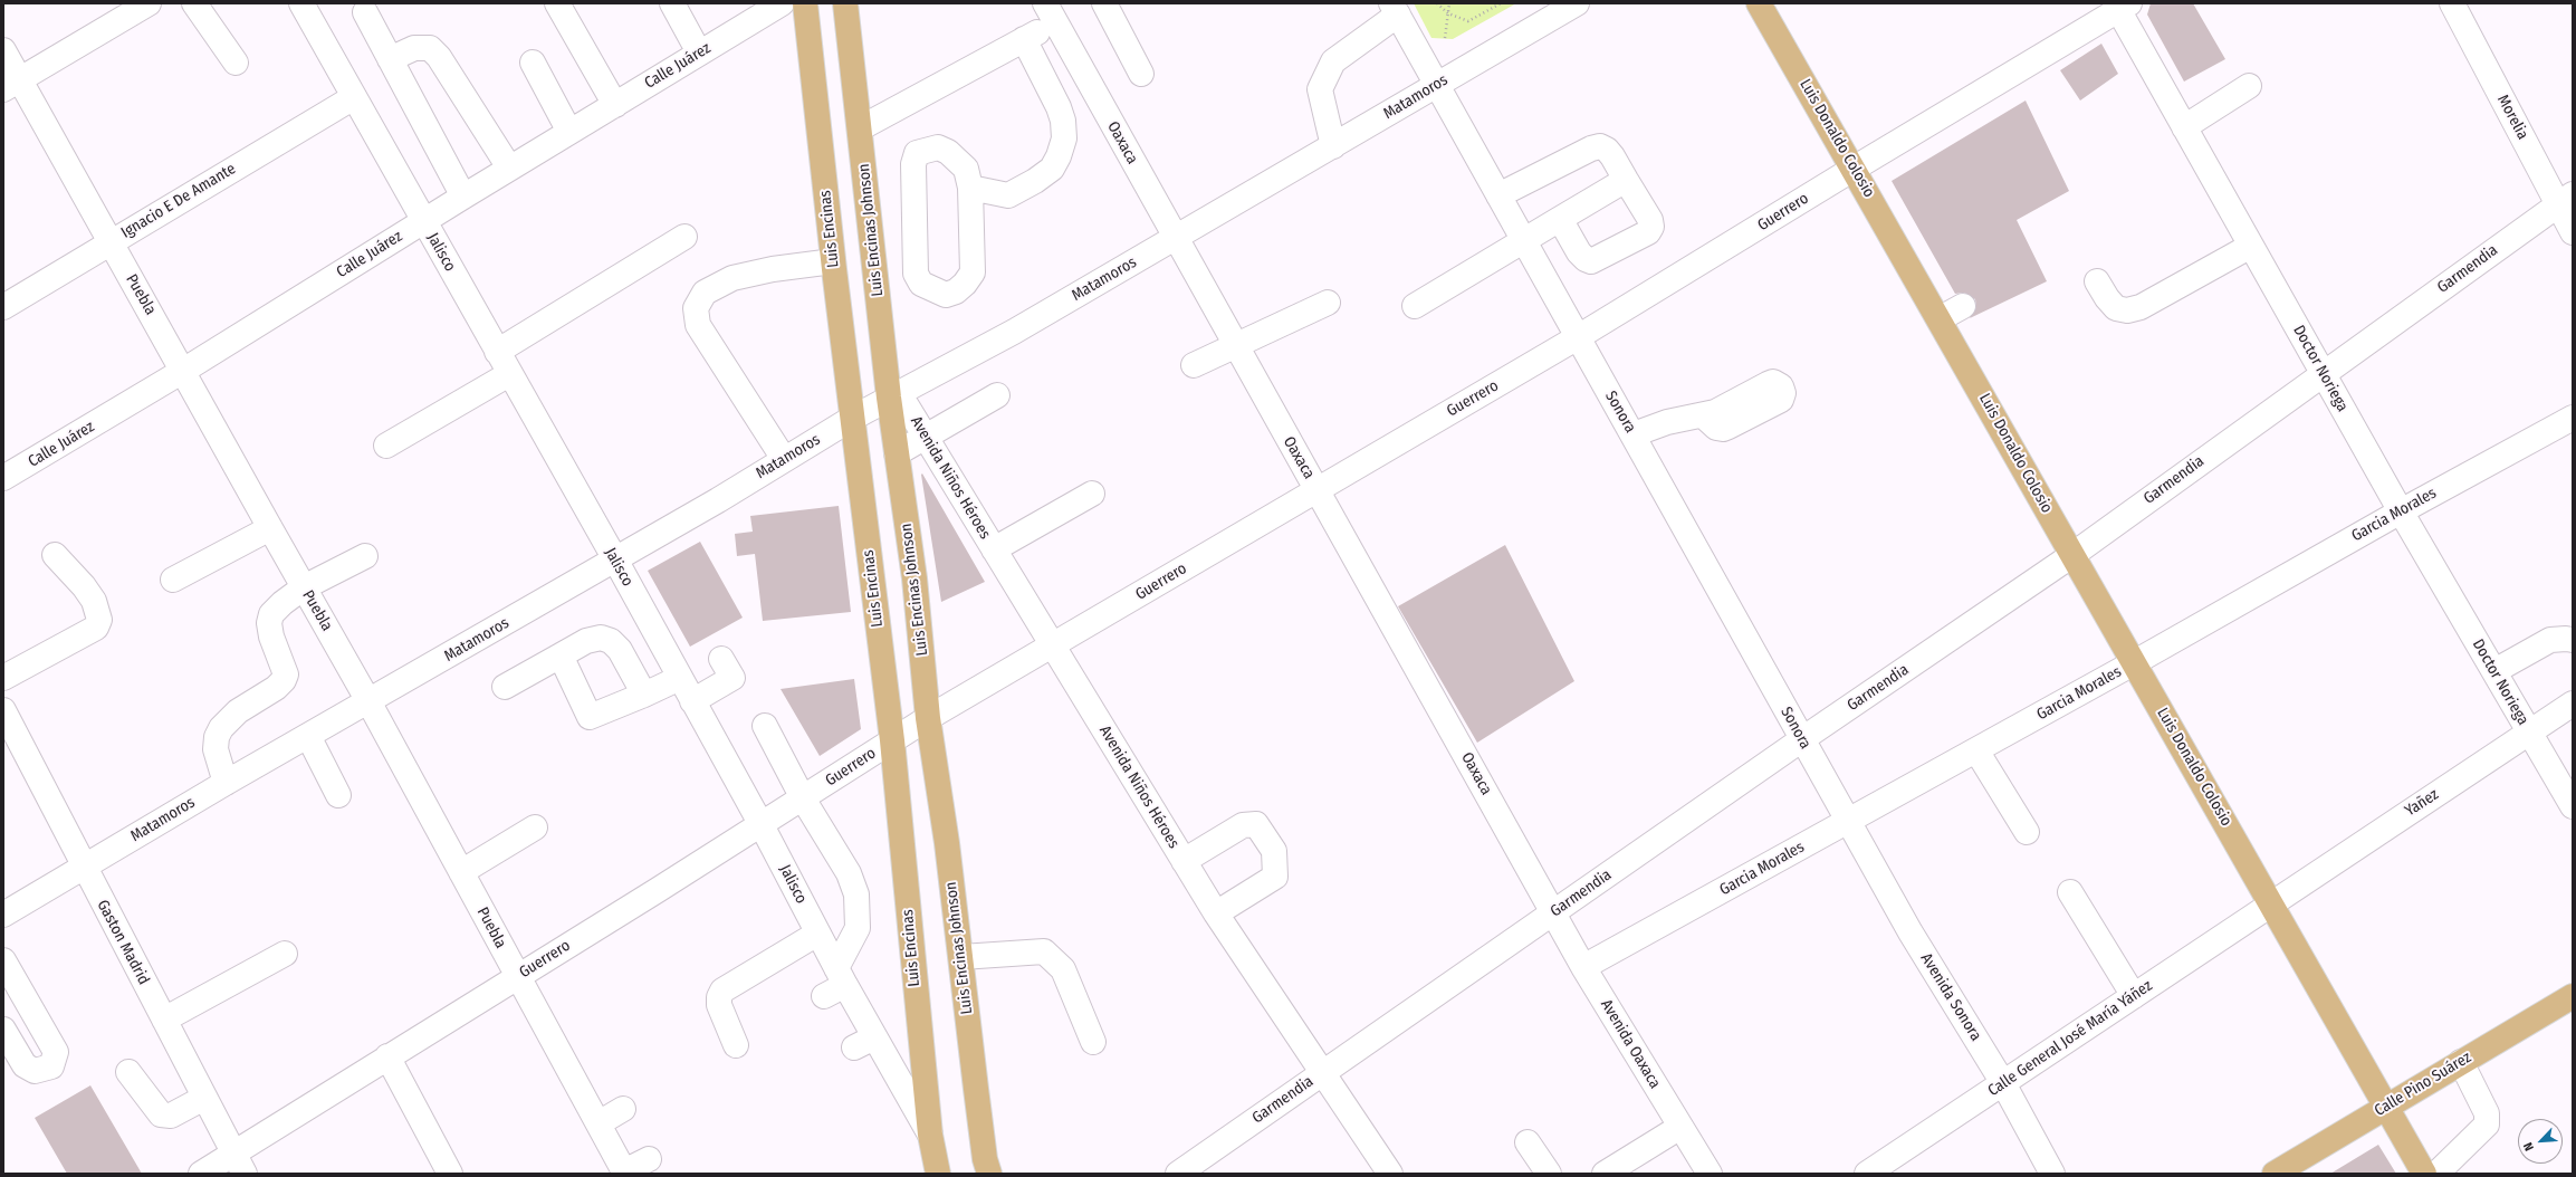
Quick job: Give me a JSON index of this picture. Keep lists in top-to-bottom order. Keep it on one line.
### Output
{"streets":{"main road":["Luis Donaldo Colosio","Luis Encinas","Luis Encinas Johnson","Calle Pino Suárez"],"street":["Calle Juárez","Matamoros","Morelia","Oaxaca","Ignacio E De Amante","Guerrero","Jalisco","Garmendia","Puebla","Doctor Noriega","Sonora","Avenida Niños Héroes","Garcia Morales","Yañez","Gaston Madrid","Avenida Sonora","Calle General José María Yáñez","Avenida Oaxaca"]},"crossings":[["Calle Juárez","Jalisco"],["Calle Juárez","Puebla"],["Matamoros","Oaxaca"],["Matamoros","Luis Encinas"],["Matamoros","Luis Encinas Johnson"],["Matamoros","Jalisco"],["Matamoros","Puebla"],["Matamoros","Sonora"],["Matamoros","Avenida Niños Héroes"],["Matamoros","Gaston Madrid"],["Morelia","Garmendia"],["Luis Donaldo Colosio","Guerrero"],["Luis Donaldo Colosio","Garmendia"],["Luis Donaldo Colosio","Garcia Morales"],["Luis Donaldo Colosio","Yañez"],["Luis Donaldo Colosio","Calle General José María Yáñez"],["Luis Donaldo Colosio","Calle Pino Suárez"],["Oaxaca","Guerrero"],["Oaxaca","Garmendia"],["Oaxaca","Avenida Oaxaca"],["Ignacio E De Amante","Jalisco"],["Ignacio E De Amante","Puebla"],["Guerrero","Luis Encinas"],["Guerrero","Luis Encinas Johnson"],["Guerrero","Jalisco"],["Guerrero","Puebla"],["Guerrero","Doctor Noriega"],["Guerrero","Sonora"],["Guerrero","Avenida Niños Héroes"],["Guerrero","Gaston Madrid"],["Luis Encinas","Jalisco"],["Luis Encinas Johnson","Avenida Niños Héroes"],["Garmendia","Doctor Noriega"],["Garmendia","Sonora"],["Garmendia","Avenida Niños Héroes"],["Garmendia","Avenida Oaxaca"],["Doctor Noriega","Garcia Morales"],["Doctor Noriega","Yañez"],["Sonora","Garcia Morales"],["Sonora","Avenida Sonora"],["Garcia Morales","Avenida Sonora"],["Garcia Morales","Avenida Oaxaca"],["Yañez","Calle General José María Yáñez"],["Avenida Sonora","Calle General José María Yáñez"]],"north":"bottom left"}
